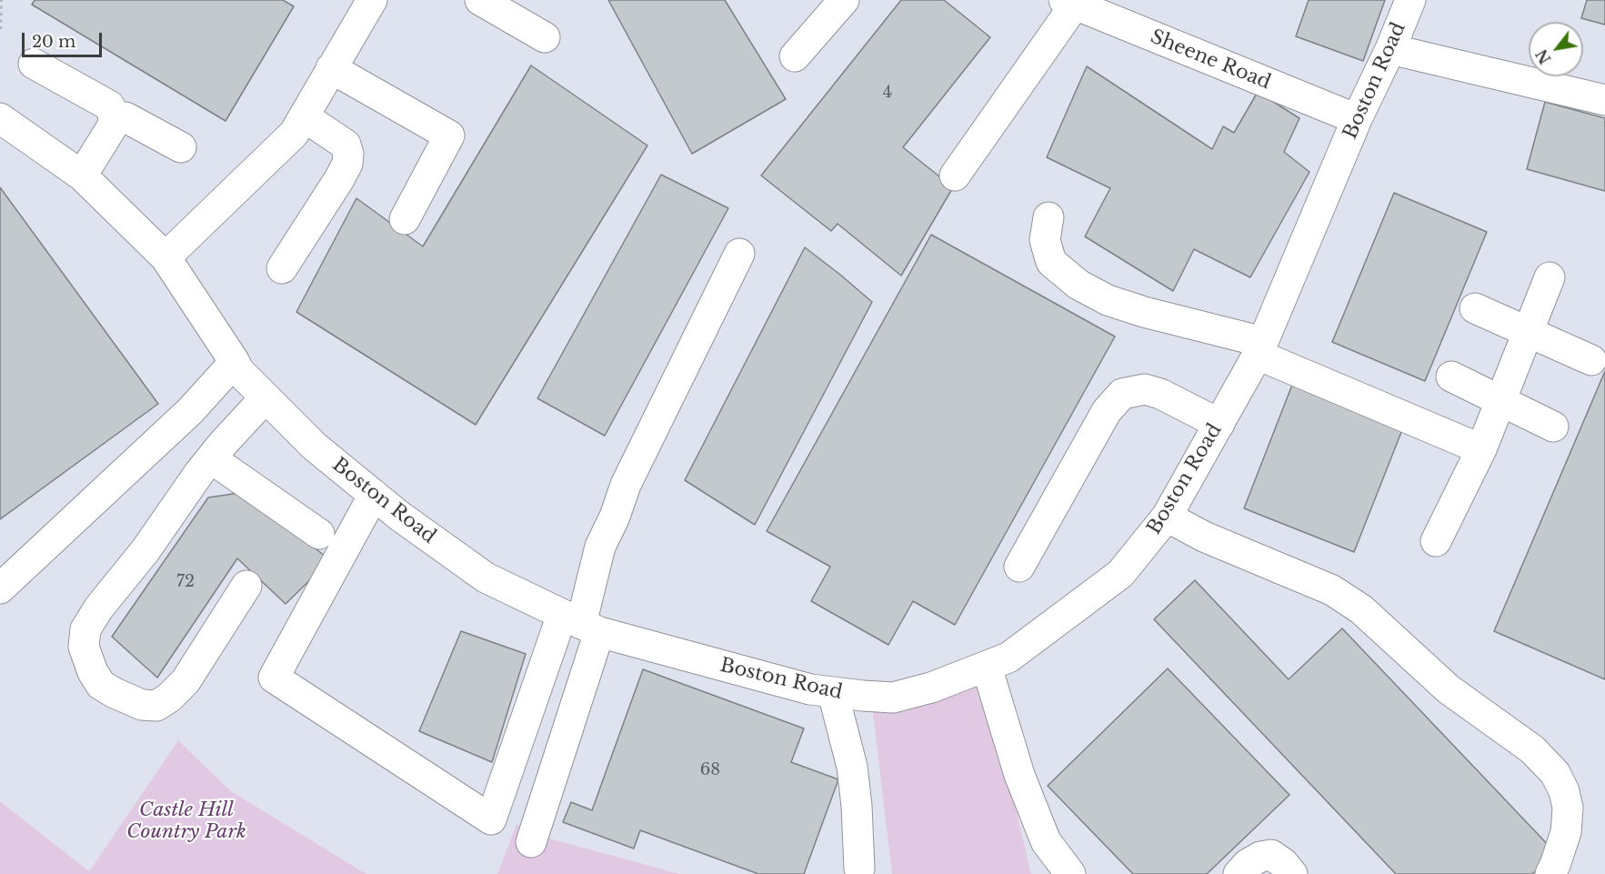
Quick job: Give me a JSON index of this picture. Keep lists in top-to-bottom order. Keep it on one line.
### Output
{"streets":{"street":["Sheene Road","Boston Road"]},"crossings":[["Sheene Road","Boston Road"]],"parks":["Castle Hill Country Park"],"house_numbers":["4","72","68"],"scale_bar":"20 m","north":"bottom left"}
